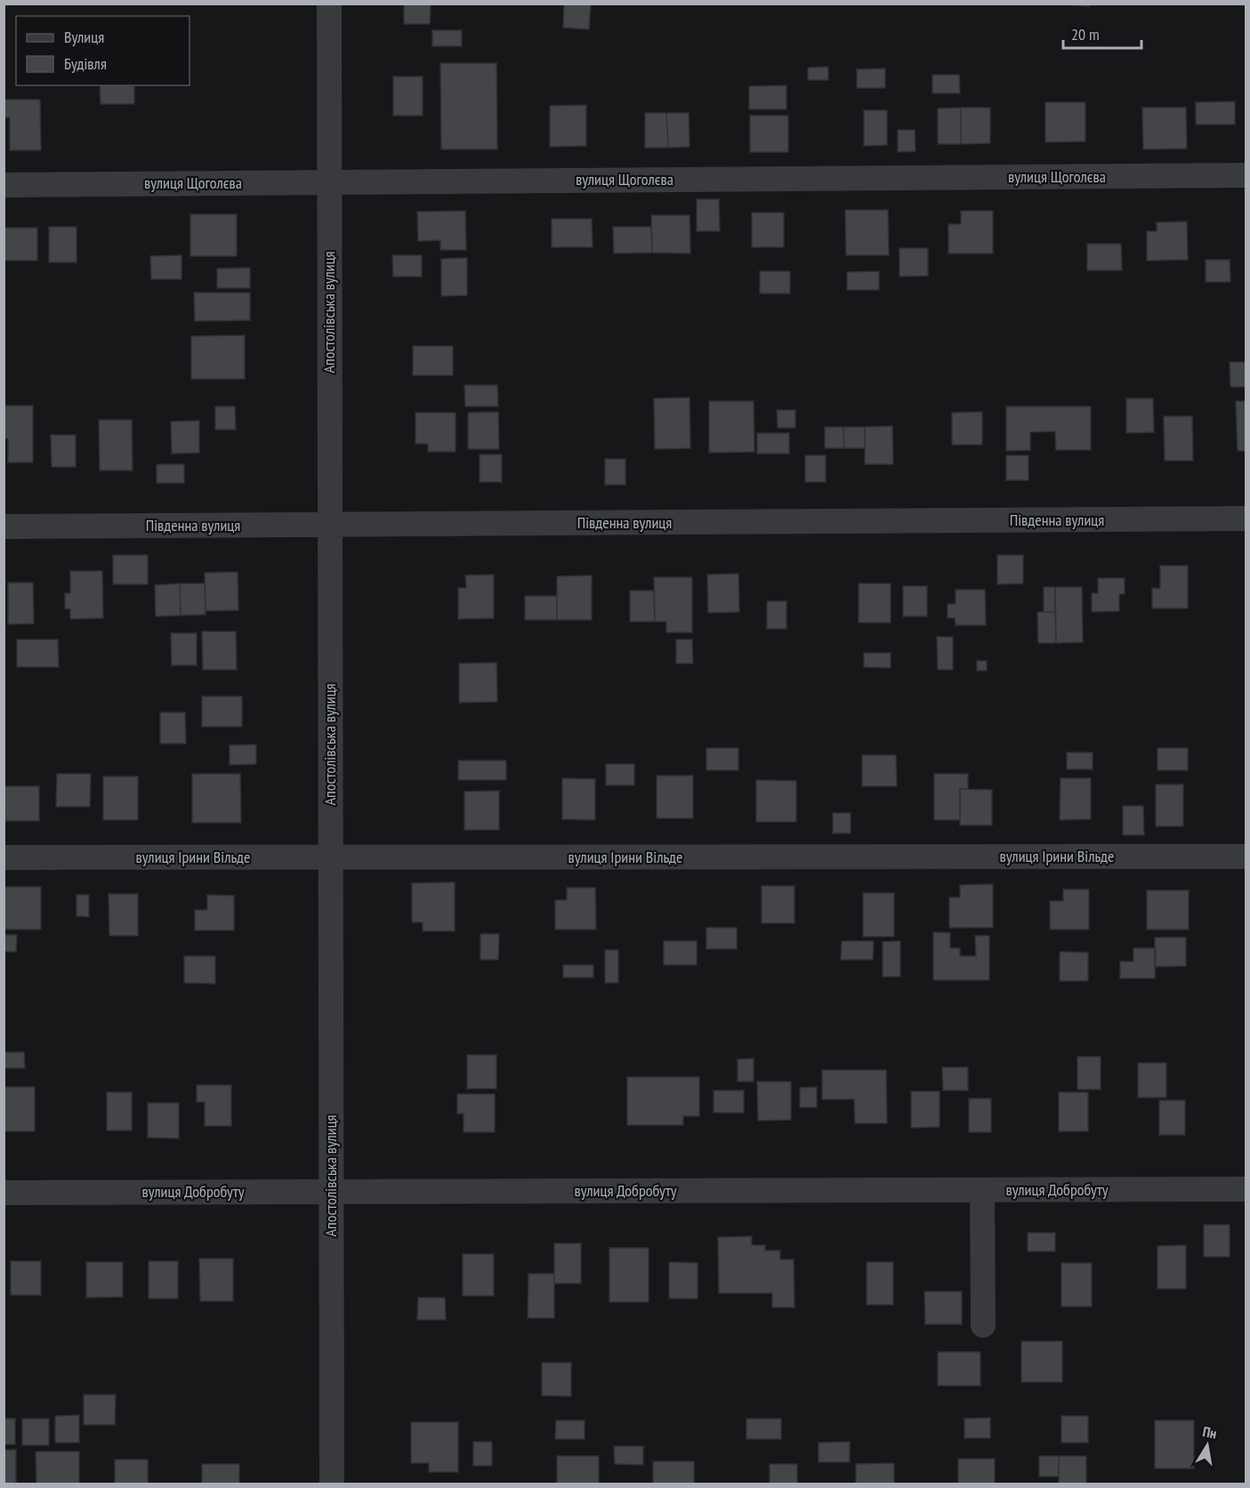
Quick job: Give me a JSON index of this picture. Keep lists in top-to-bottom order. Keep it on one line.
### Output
{"streets":{"street":["вулиця Щоголєва","Апостолівська вулиця","Південна вулиця","вулиця Ірини Вільде","вулиця Добробуту"]},"crossings":[["вулиця Щоголєва","Апостолівська вулиця"],["Апостолівська вулиця","Південна вулиця"],["Апостолівська вулиця","вулиця Ірини Вільде"],["Апостолівська вулиця","вулиця Добробуту"]],"legend":["Вулиця","Будівля"],"scale_bar":"20 m","north":"top"}
